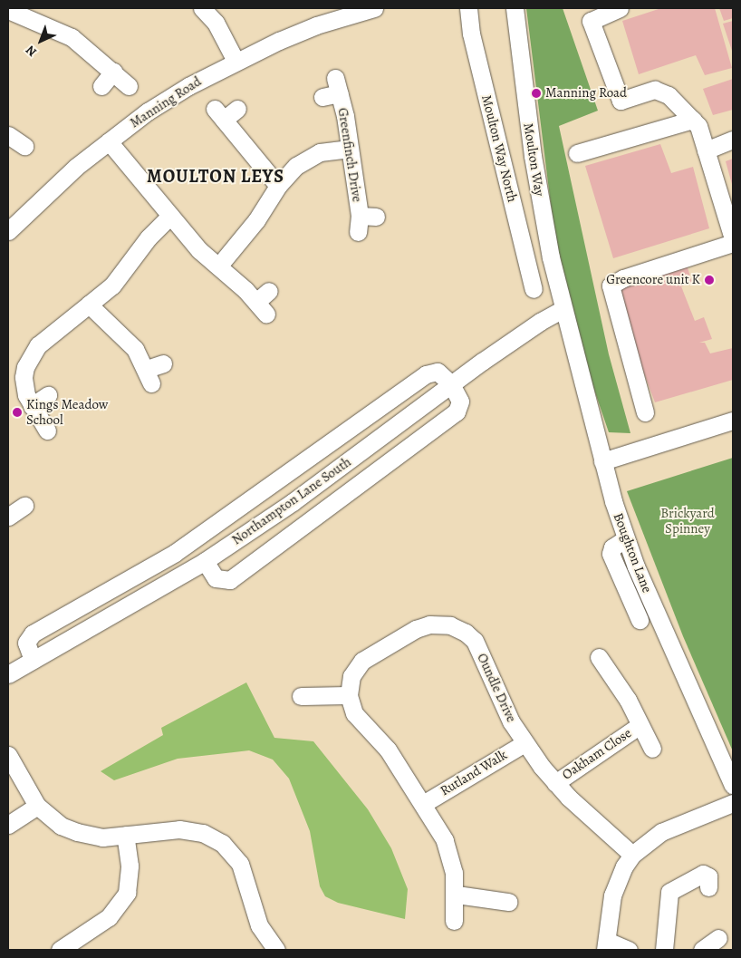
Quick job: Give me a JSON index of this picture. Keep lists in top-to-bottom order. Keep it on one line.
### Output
{"streets":{"street":["Manning Road","Moulton Way North","Greenfinch Drive","Moulton Way","Northampton Lane South","Boughton Lane","Oundle Drive","Oakham Close","Rutland Walk"]},"crossings":[["Moulton Way","Northampton Lane South"],["Moulton Way","Boughton Lane"],["Northampton Lane South","Boughton Lane"],["Oundle Drive","Oakham Close"],["Oundle Drive","Rutland Walk"]],"districts":["MOULTON LEYS"],"parks":["Brickyard Spinney"],"places":["Manning Road","Greencore unit K","Kings Meadow School"],"north":"bottom left"}
